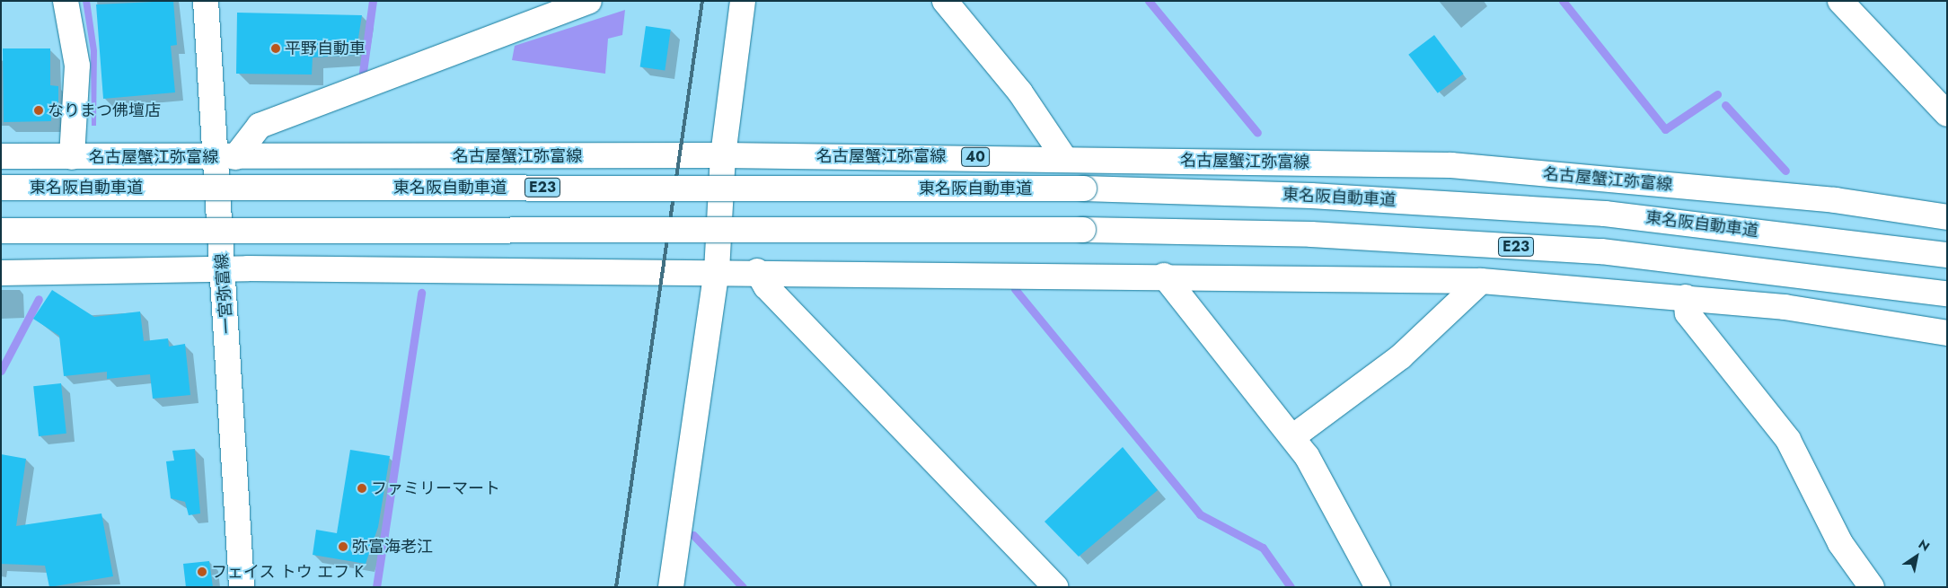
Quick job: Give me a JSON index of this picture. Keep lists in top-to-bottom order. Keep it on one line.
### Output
{"streets":{"main road":["名古屋蟹江弥富線","40","東名阪自動車道","E23","一宮弥富線"]},"crossings":[["名古屋蟹江弥富線","一宮弥富線"]],"places":["平野自動車","なりまつ佛壇店","ファミリーマート","弥富海老江","フェイス トウ エフ K"],"north":"top right"}
